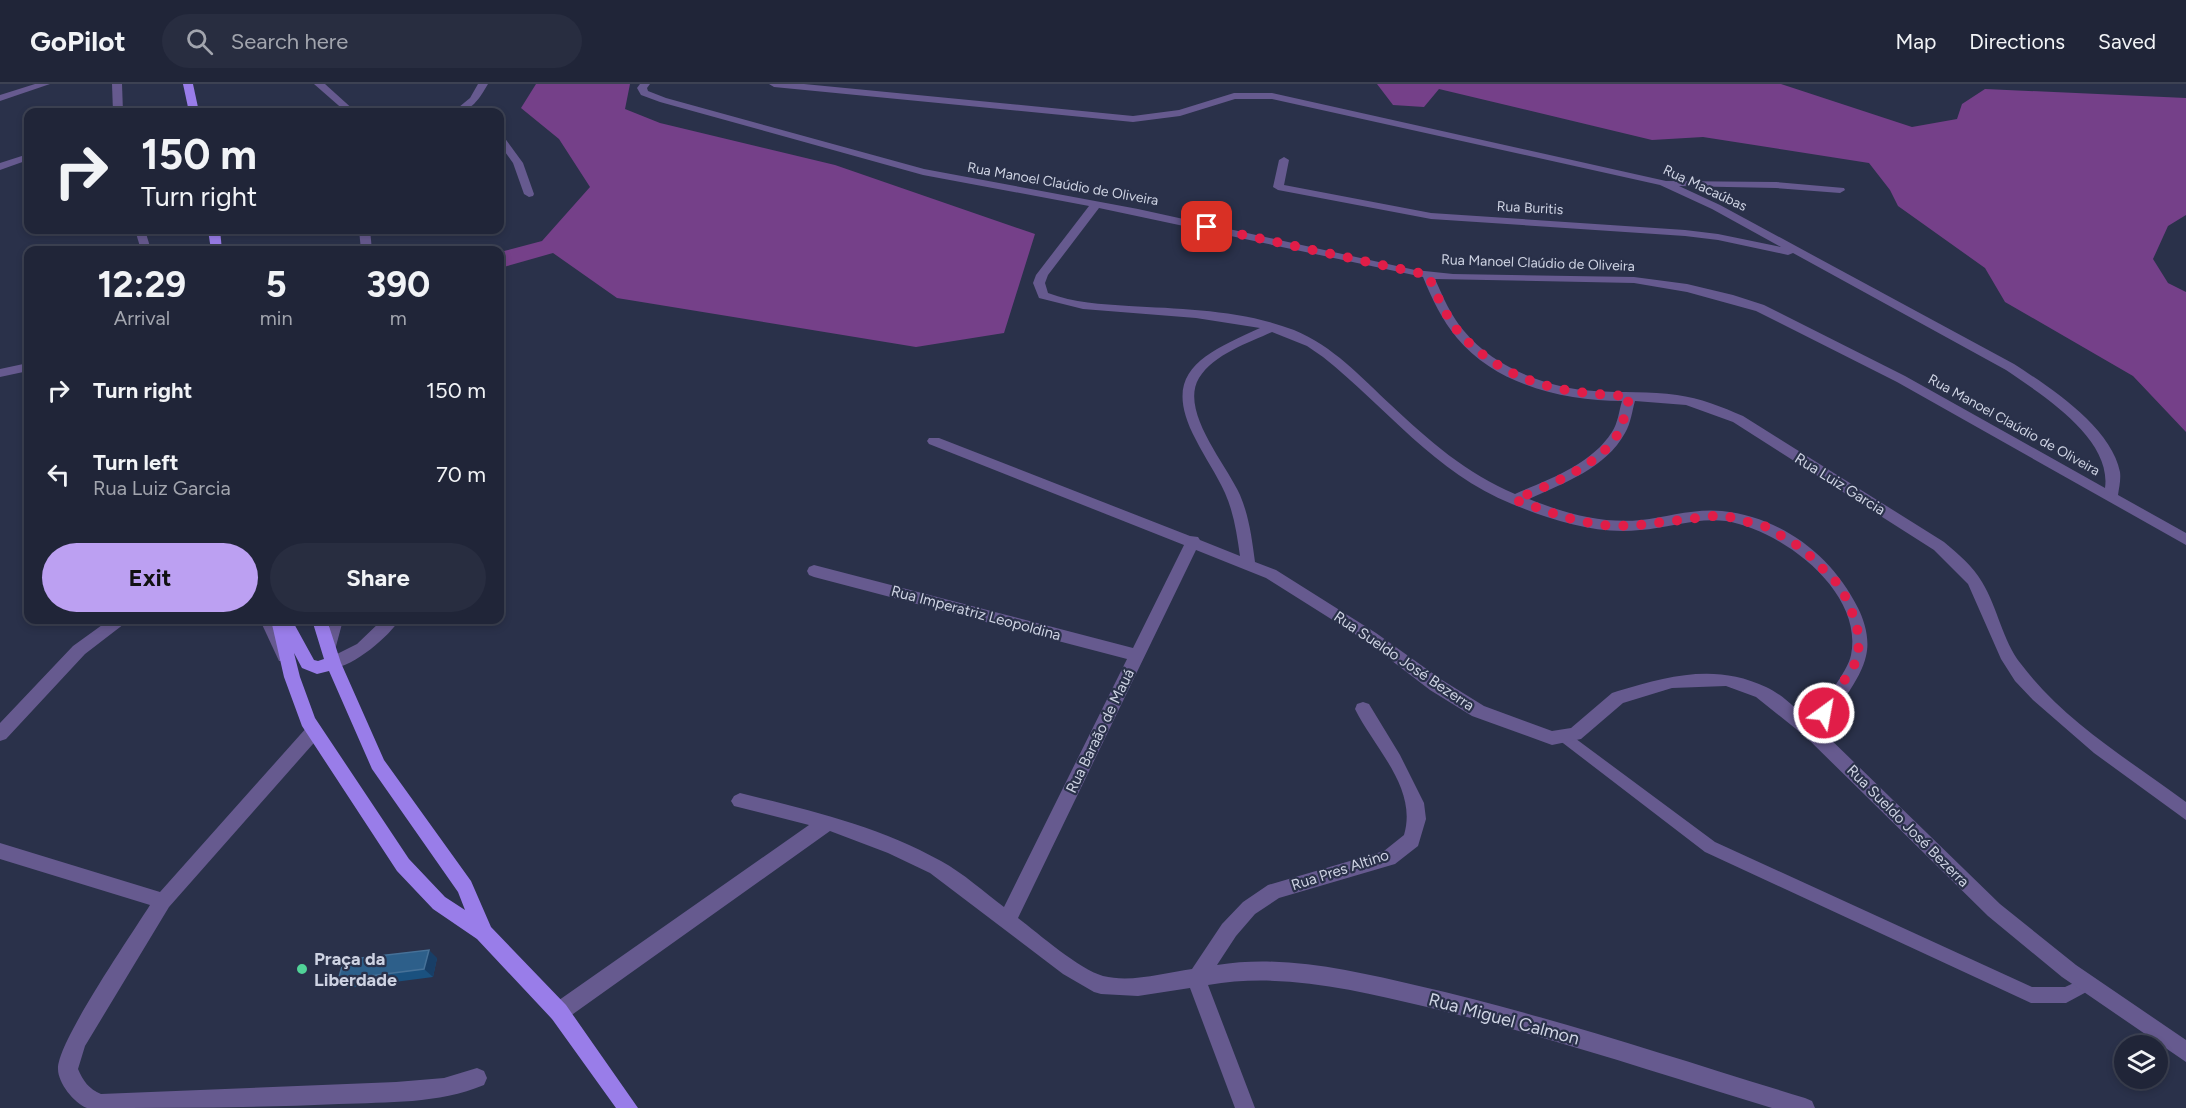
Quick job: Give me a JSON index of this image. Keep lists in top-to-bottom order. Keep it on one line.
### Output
{"streets":{"street":["Rua Manoel Claúdio de Oliveira","Rua Macaúbas","Rua Buritis","Rua Luiz Garcia","Rua Imperatriz Leopoldina","Rua Sueldo José Bezerra","Rua Baraão de Mauá","Rua Pres Altino","Rua Miguel Calmon"]},"crossings":[["Rua Manoel Claúdio de Oliveira","Rua Macaúbas"],["Rua Manoel Claúdio de Oliveira","Rua Luiz Garcia"],["Rua Macaúbas","Rua Buritis"],["Rua Imperatriz Leopoldina","Rua Baraão de Mauá"],["Rua Sueldo José Bezerra","Rua Baraão de Mauá"],["Rua Baraão de Mauá","Rua Miguel Calmon"],["Rua Pres Altino","Rua Miguel Calmon"]],"places":["Praça da Liberdade"],"page":{"header":"GoPilot","search":"Search here","nav":["Map","Directions","Saved"],"turn":["150 m","Turn right"],"eta":["12:29","Arrival","5","min","390","m"],"list":[{"name":"Turn right","value":"150 m"},{"name":"Turn left","note":"Rua Luiz Garcia","value":"70 m"}],"buttons":["Exit","Share"]}}
